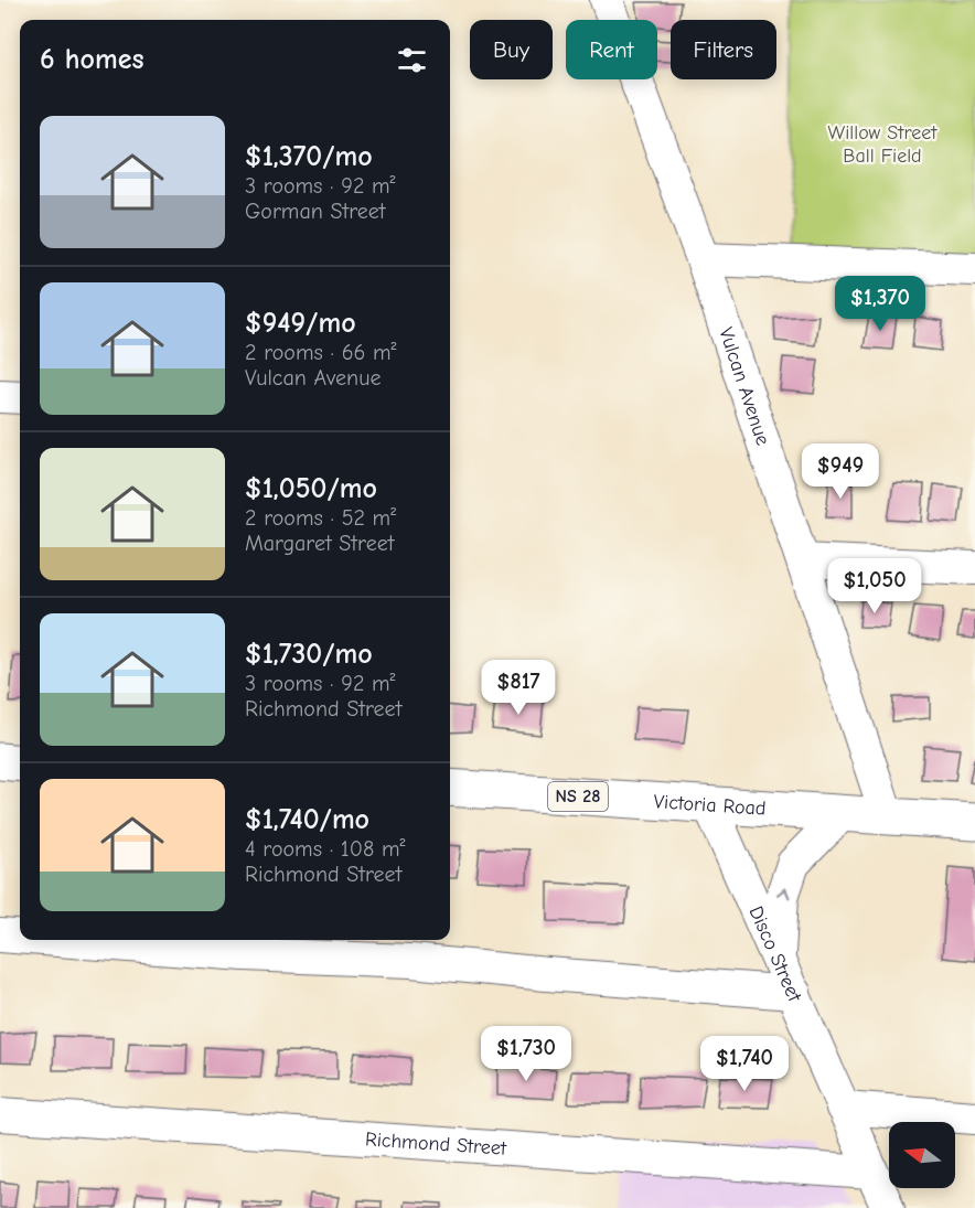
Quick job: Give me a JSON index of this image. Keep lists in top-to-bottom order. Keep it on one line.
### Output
{"streets":{"main road":["NS 28","Victoria Road"],"street":["Vulcan Avenue","Disco Street","Richmond Street"]},"crossings":[["Vulcan Avenue","Victoria Road"],["Victoria Road","Disco Street"],["Disco Street","Richmond Street"]],"parks":["Willow Street Ball Field"],"north":"left","page":{"chip":["Buy","Rent","Filters"],"heading":"6 homes","list":[{"name":"$1,370/mo","note":"3 rooms · 92 m² · Gorman Street"},{"name":"$949/mo","note":"2 rooms · 66 m² · Vulcan Avenue"},{"name":"$1,050/mo","note":"2 rooms · 52 m² · Margaret Street"},{"name":"$1,730/mo","note":"3 rooms · 92 m² · Richmond Street"},{"name":"$1,740/mo","note":"4 rooms · 108 m² · Richmond Street"}],"price":["$1,370","$949","$1,050","$817","$1,730","$1,740"]}}
